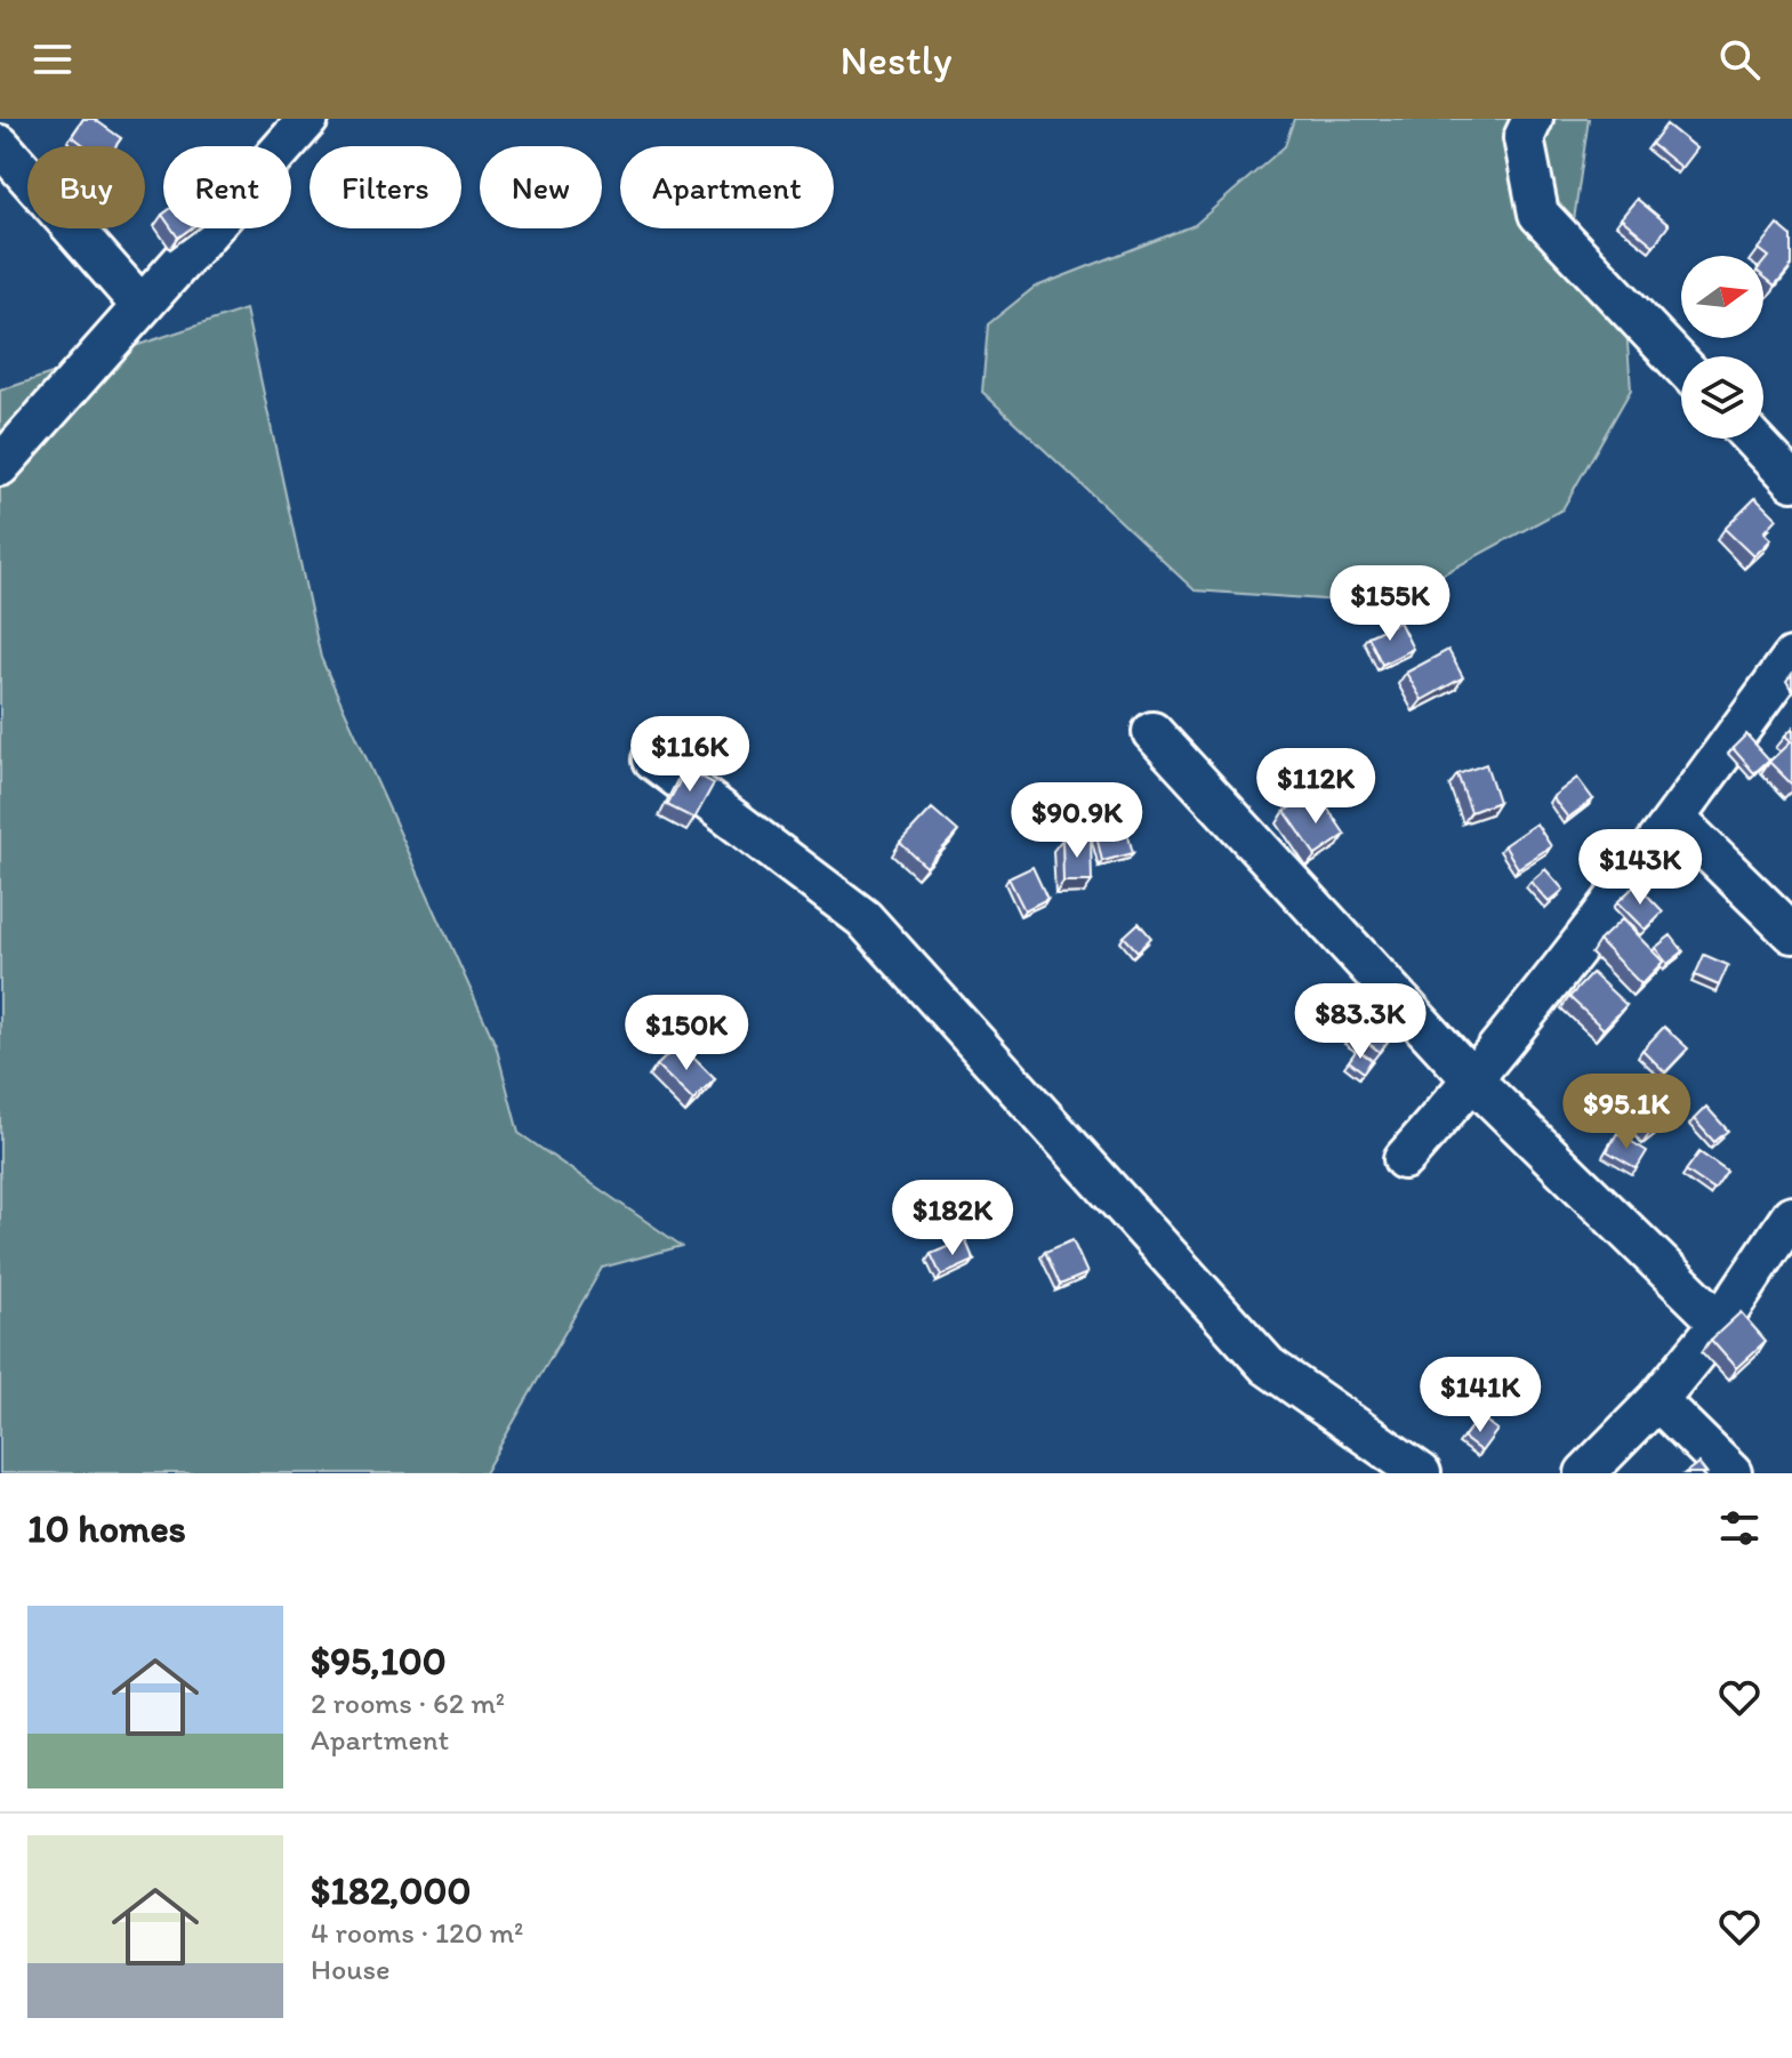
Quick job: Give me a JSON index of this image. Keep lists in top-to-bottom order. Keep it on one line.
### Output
{"north":"right","page":{"header":"Nestly","chip":["Buy","Rent","Filters","New","Apartment"],"price":["$155K","$116K","$112K","$90.9K","$143K","$83.3K","$150K","$95.1K","$182K","$141K"],"heading":"10 homes","list":[{"name":"$95,100","note":"2 rooms · 62 m² · Apartment"},{"name":"$182,000","note":"4 rooms · 120 m² · House"}]}}
